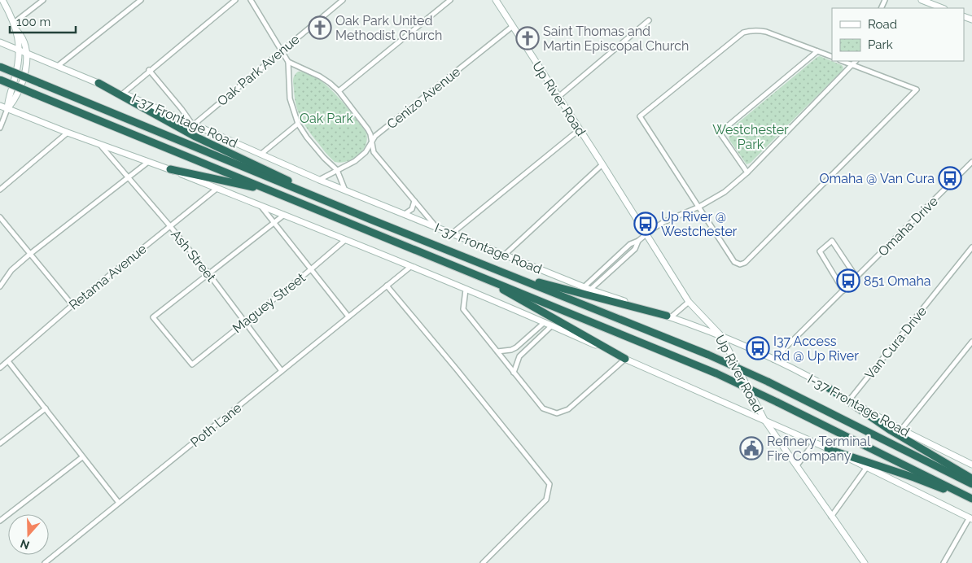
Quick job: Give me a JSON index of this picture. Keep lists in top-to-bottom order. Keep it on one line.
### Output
{"streets":{"main road":["Up River Road","I-37 Frontage Road"],"street":["Oak Park Avenue","Cenizo Avenue","Omaha Drive","Ash Street","Retama Avenue","Maguey Street","Van Cura Drive","Poth Lane"]},"crossings":[["Oak Park Avenue","I-37 Frontage Road"],["Cenizo Avenue","Up River Road"],["Cenizo Avenue","I-37 Frontage Road"],["Up River Road","I-37 Frontage Road"],["I-37 Frontage Road","Omaha Drive"],["I-37 Frontage Road","Van Cura Drive"],["Ash Street","Retama Avenue"],["Ash Street","Maguey Street"],["Ash Street","Poth Lane"]],"parks":["Oak Park","Westchester Park"],"places":{"church":["Oak Park United Methodist Church","Saint Thomas and Martin Episcopal Church"],"bus stop":["Omaha @ Van Cura","Up River @ Westchester","851 Omaha","I37 Access Rd @ Up River"],"public building":["Refinery Terminal Fire Company"]},"legend":["Road","Park"],"scale_bar":"100 m","north":"bottom"}
